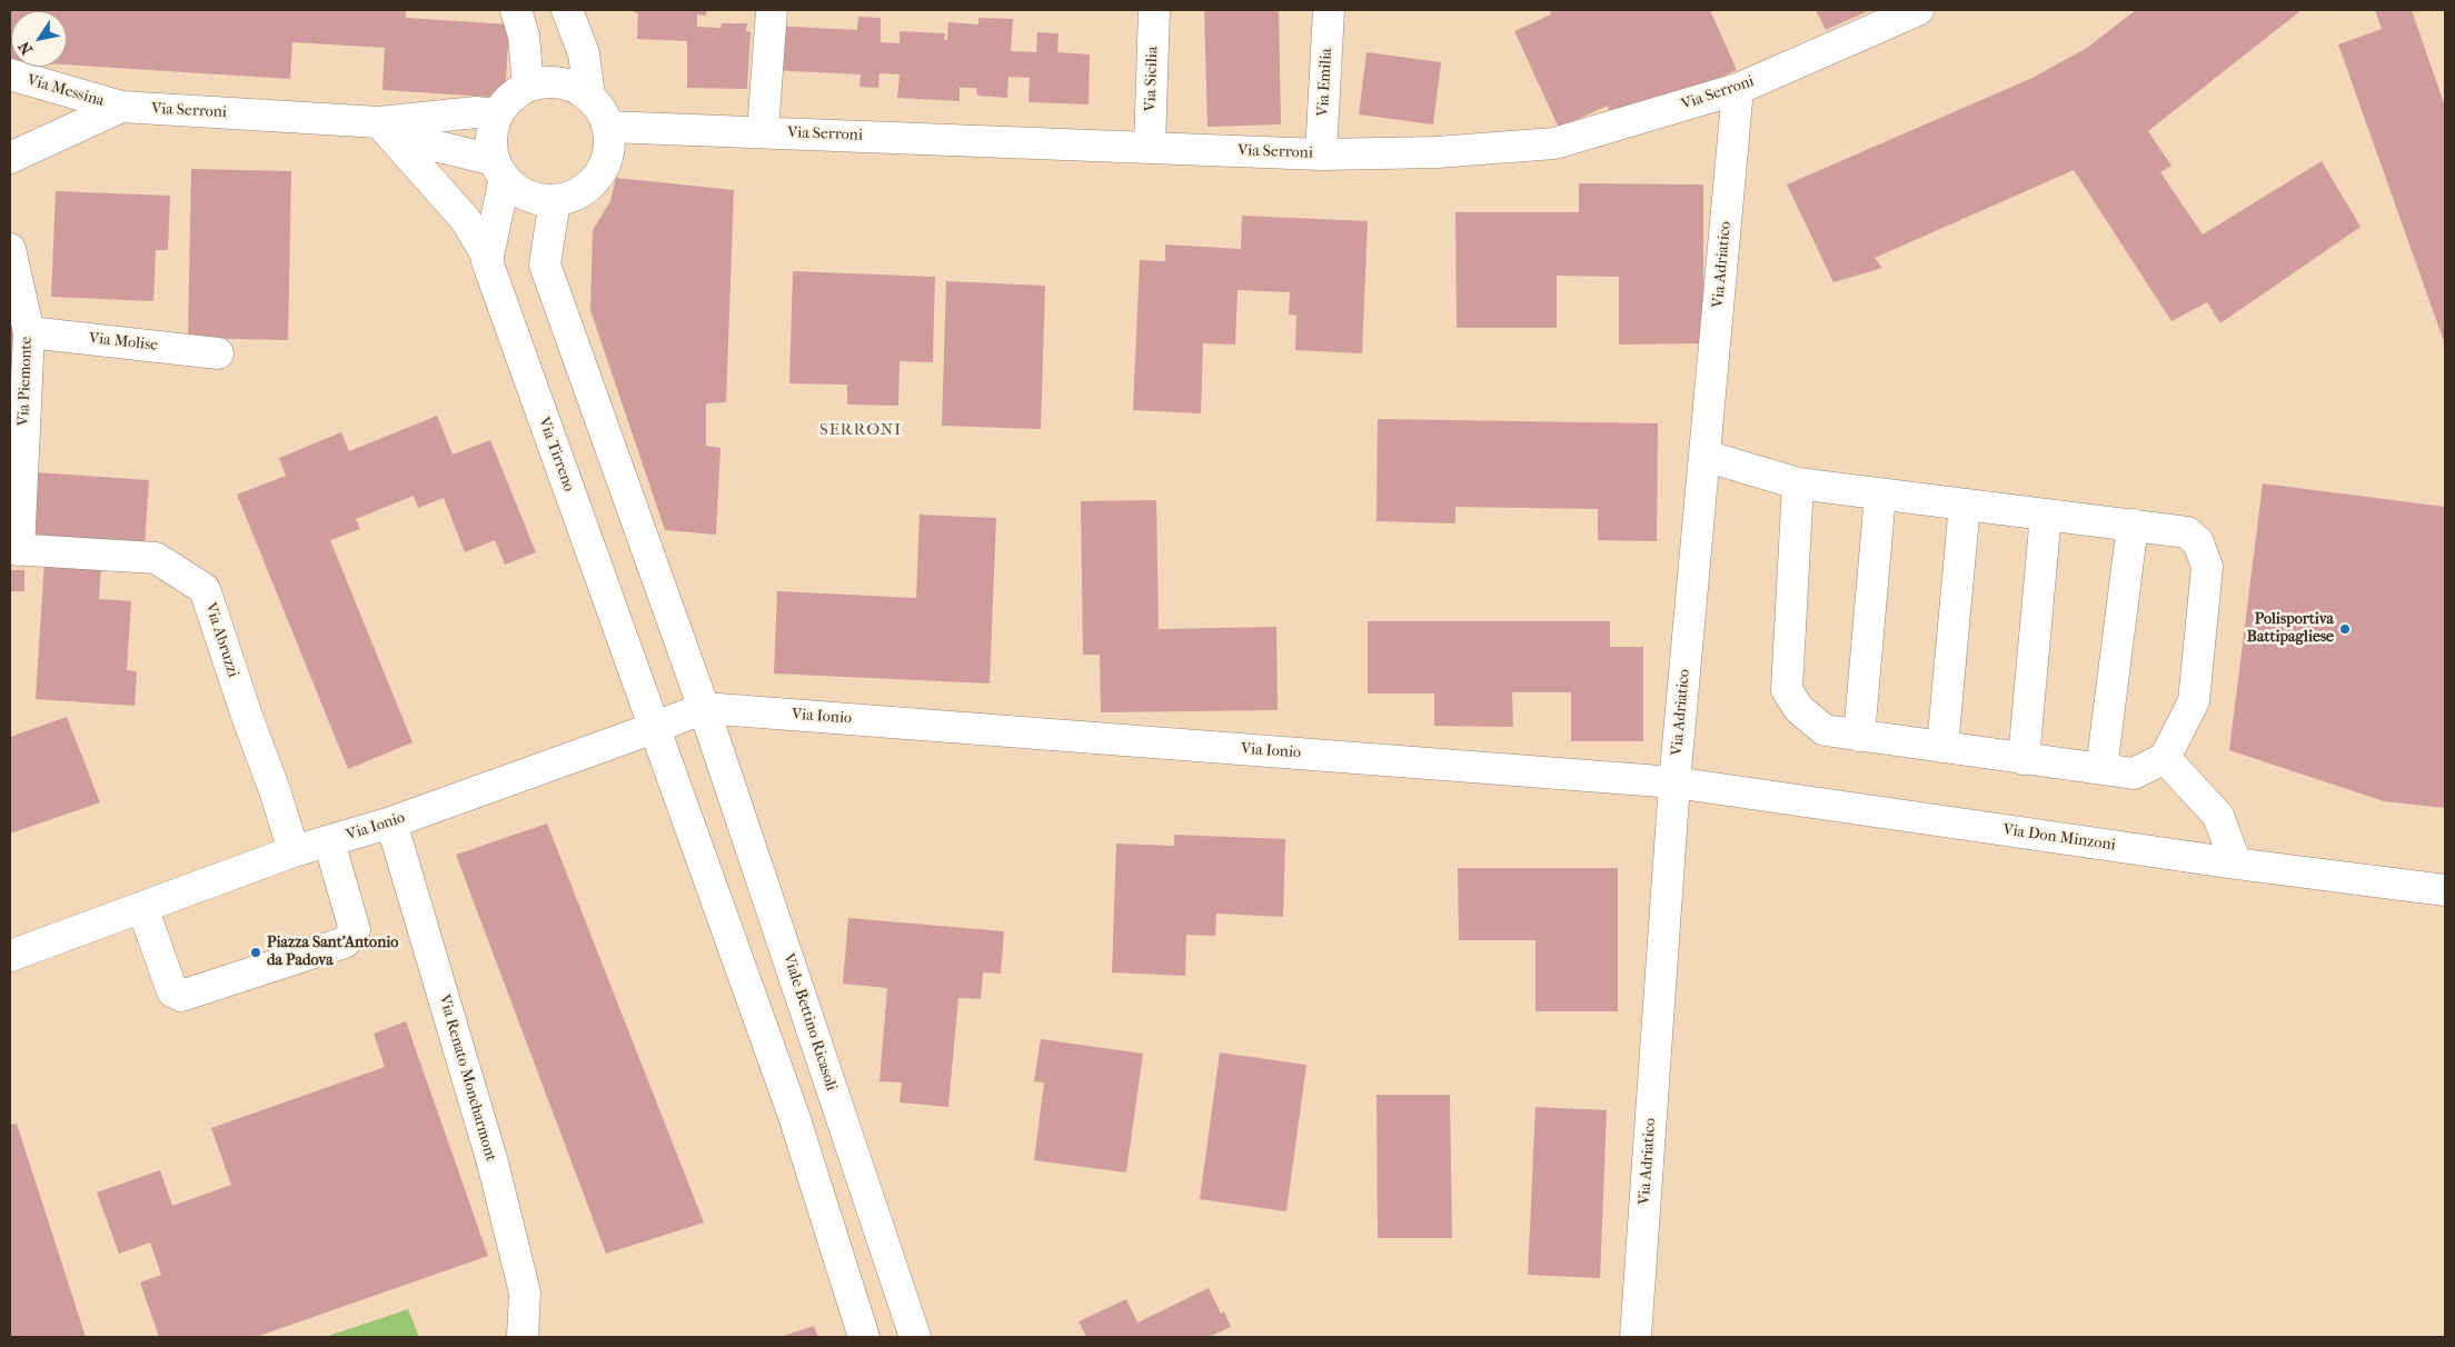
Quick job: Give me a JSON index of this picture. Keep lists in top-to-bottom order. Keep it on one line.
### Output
{"streets":{"street":["Via Sicilia","Via Emilia","Via Messina","Via Serroni","Via Adriatico","Via Molise","Via Piemonte","Via Tirreno","Via Abruzzi","Via Ionio","Via Don Minzoni","Viale Bettino Ricasoli","Via Renato Moncharmont"]},"crossings":[["Via Sicilia","Via Serroni"],["Via Emilia","Via Serroni"],["Via Messina","Via Serroni"],["Via Serroni","Via Adriatico"],["Via Serroni","Via Tirreno"],["Via Adriatico","Via Ionio"],["Via Adriatico","Via Don Minzoni"],["Via Molise","Via Piemonte"],["Via Piemonte","Via Abruzzi"],["Via Tirreno","Via Ionio"],["Via Abruzzi","Via Ionio"],["Via Ionio","Via Don Minzoni"],["Via Ionio","Viale Bettino Ricasoli"],["Via Ionio","Via Renato Moncharmont"]],"districts":["SERRONI"],"places":["Polisportiva Battipagliese","Piazza Sant'Antonio da Padova"],"north":"bottom left"}
